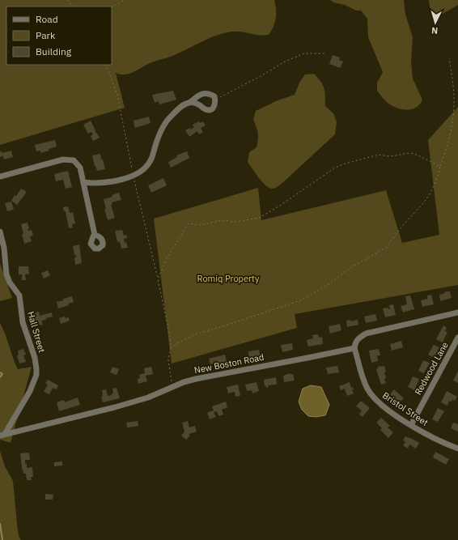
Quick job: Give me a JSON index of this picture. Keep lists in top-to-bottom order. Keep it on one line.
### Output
{"streets":{"street":["Hall Street","New Boston Road","Redwood Lane","Bristol Street"]},"crossings":[["Hall Street","New Boston Road"],["New Boston Road","Bristol Street"],["Redwood Lane","Bristol Street"]],"parks":["Romiq Property"],"legend":["Road","Park","Building"],"north":"bottom"}
